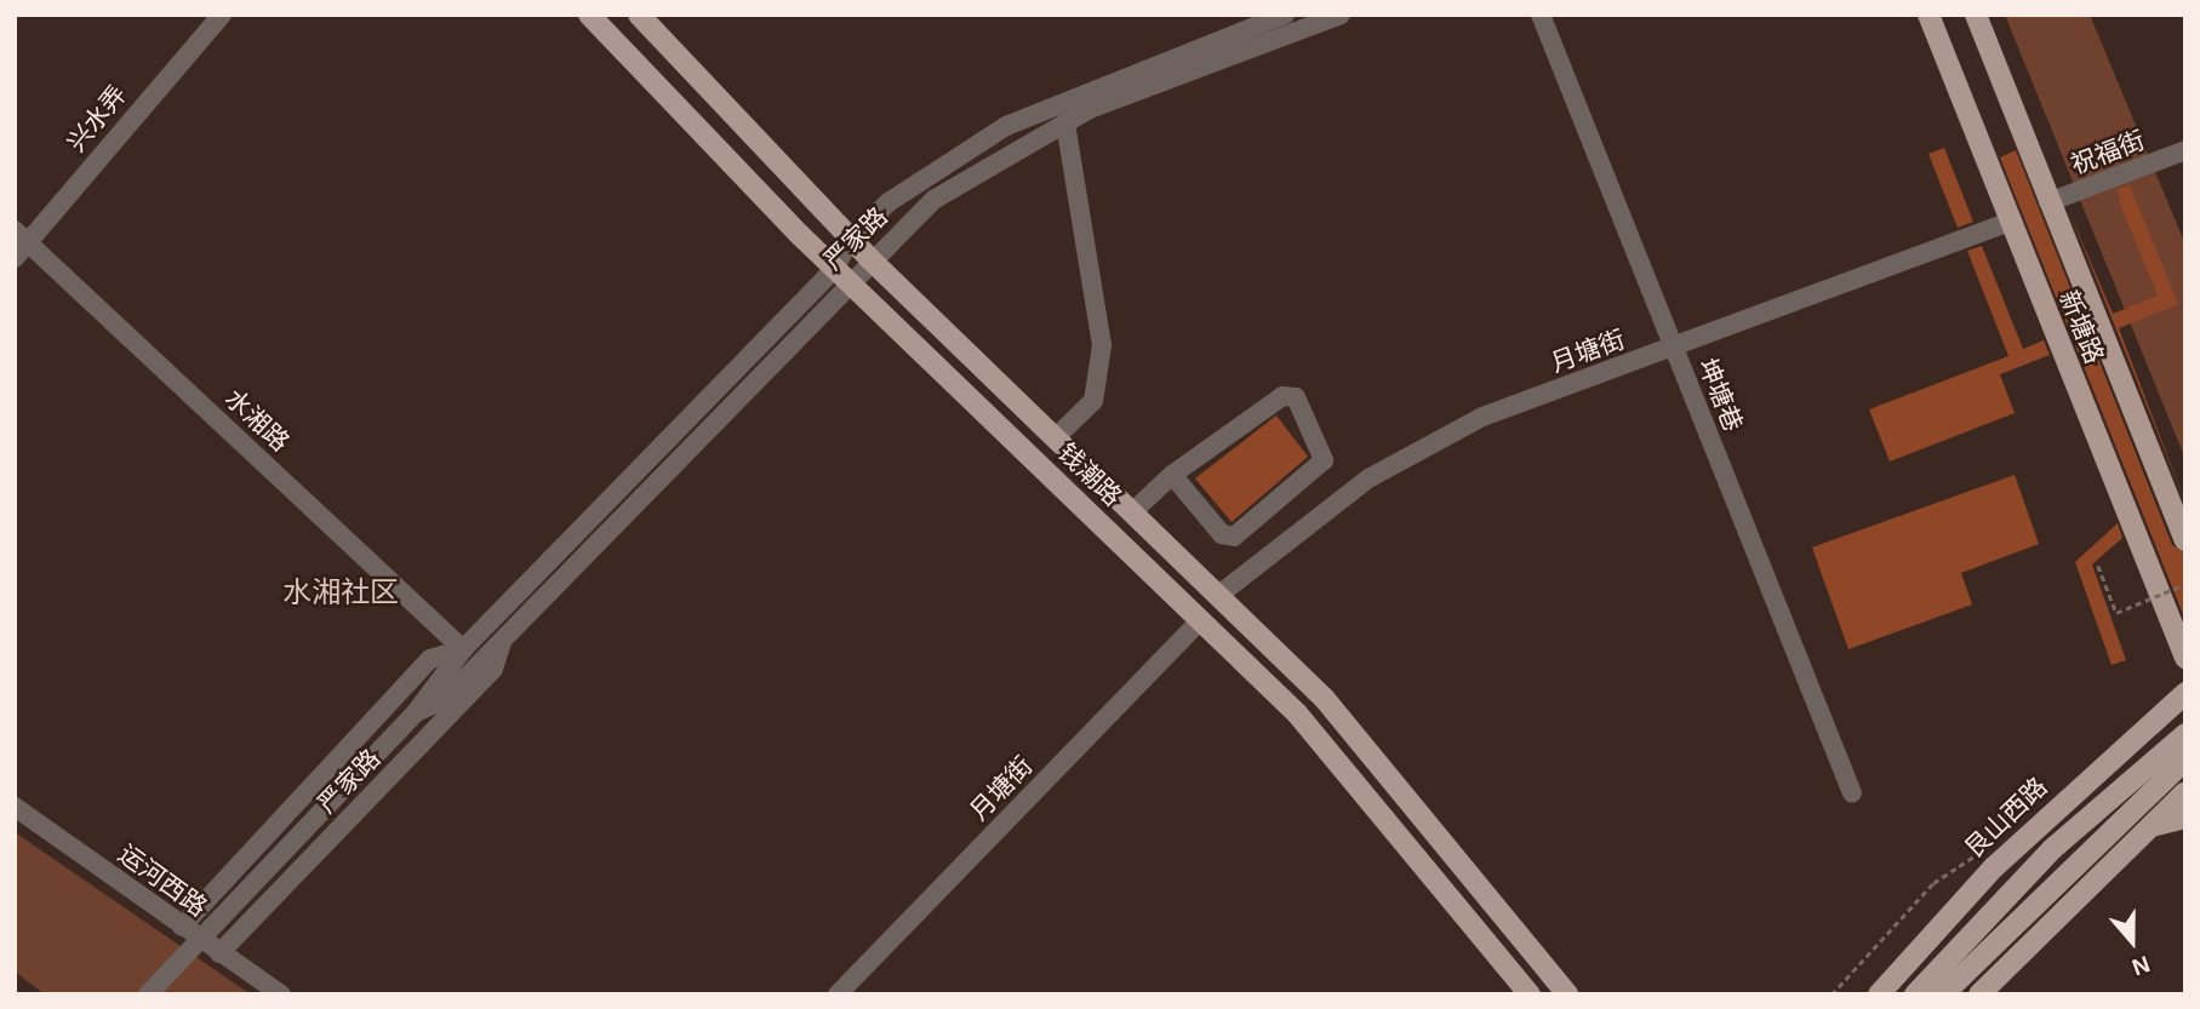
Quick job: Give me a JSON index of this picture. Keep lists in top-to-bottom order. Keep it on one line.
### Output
{"streets":{"main road":["新塘路","钱潮路","艮山西路"],"street":["兴水弄","祝福街","严家路","月塘街","坤塘巷","水湘路","运河西路"]},"crossings":[["兴水弄","水湘路"],["祝福街","新塘路"],["严家路","水湘路"],["严家路","钱潮路"],["严家路","运河西路"],["新塘路","月塘街"],["月塘街","坤塘巷"],["月塘街","钱潮路"]],"districts":["水湘社区"],"north":"bottom"}
